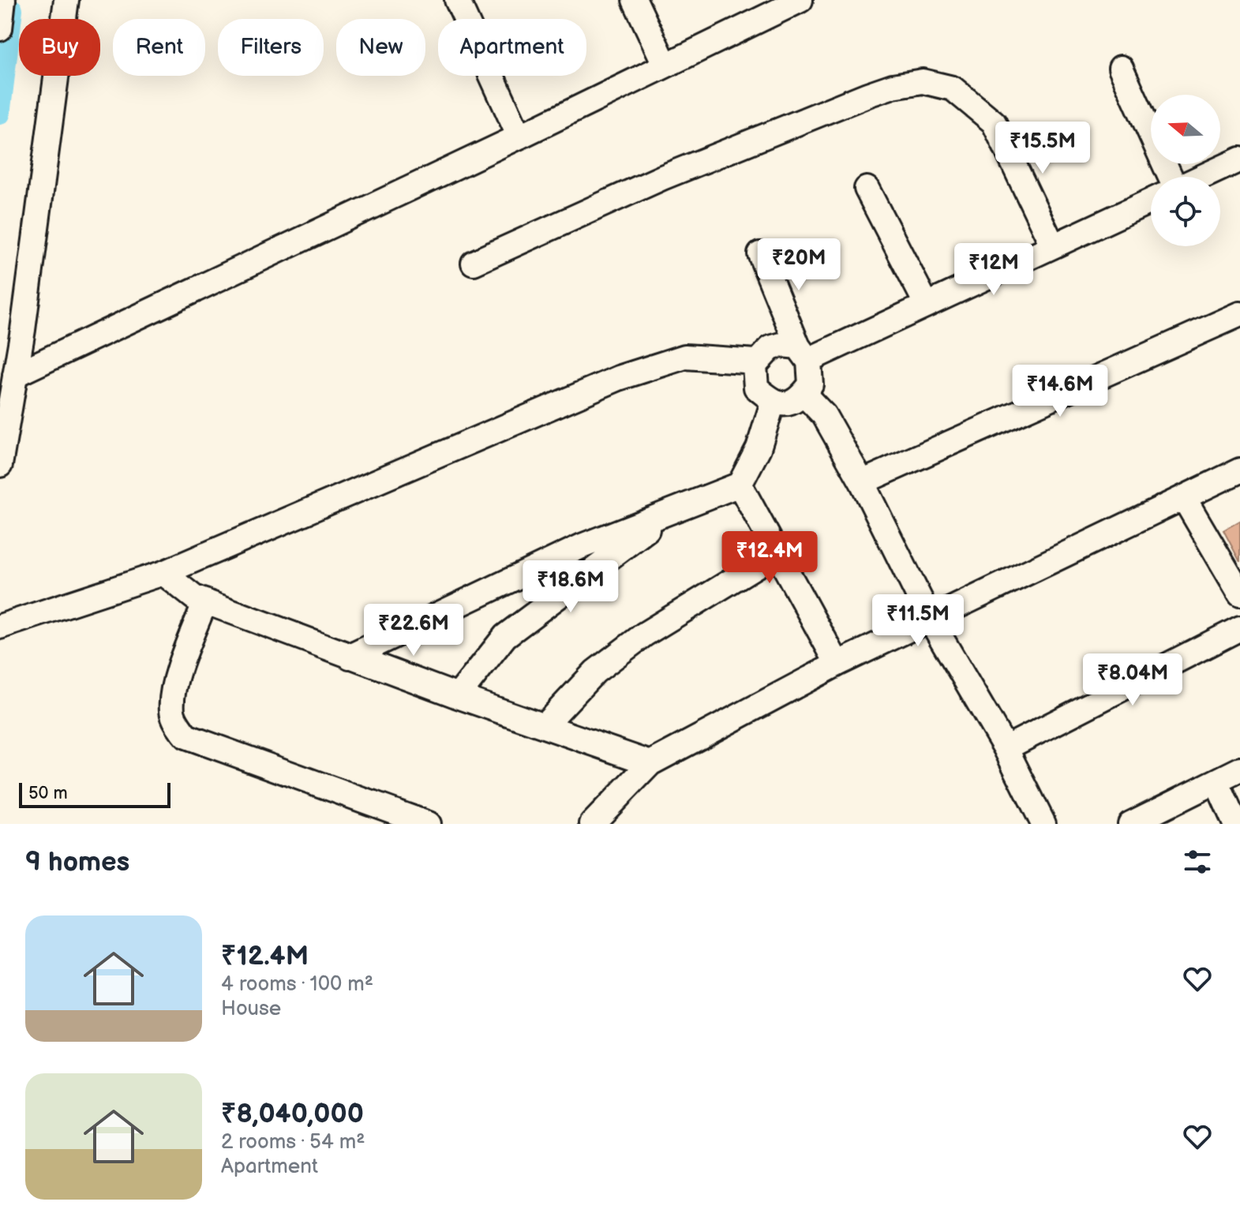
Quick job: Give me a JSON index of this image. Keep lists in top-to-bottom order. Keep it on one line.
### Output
{"scale_bar":"50 m","north":"left","page":{"chip":["Buy","Rent","Filters","New","Apartment"],"price":["₹15.5M","₹20M","₹12M","₹14.6M","₹12.4M","₹18.6M","₹11.5M","₹22.6M","₹8.04M"],"scale":"50 m","heading":"9 homes","list":[{"name":"₹12.4M","note":"4 rooms · 100 m² · House"},{"name":"₹8,040,000","note":"2 rooms · 54 m² · Apartment"}]}}
